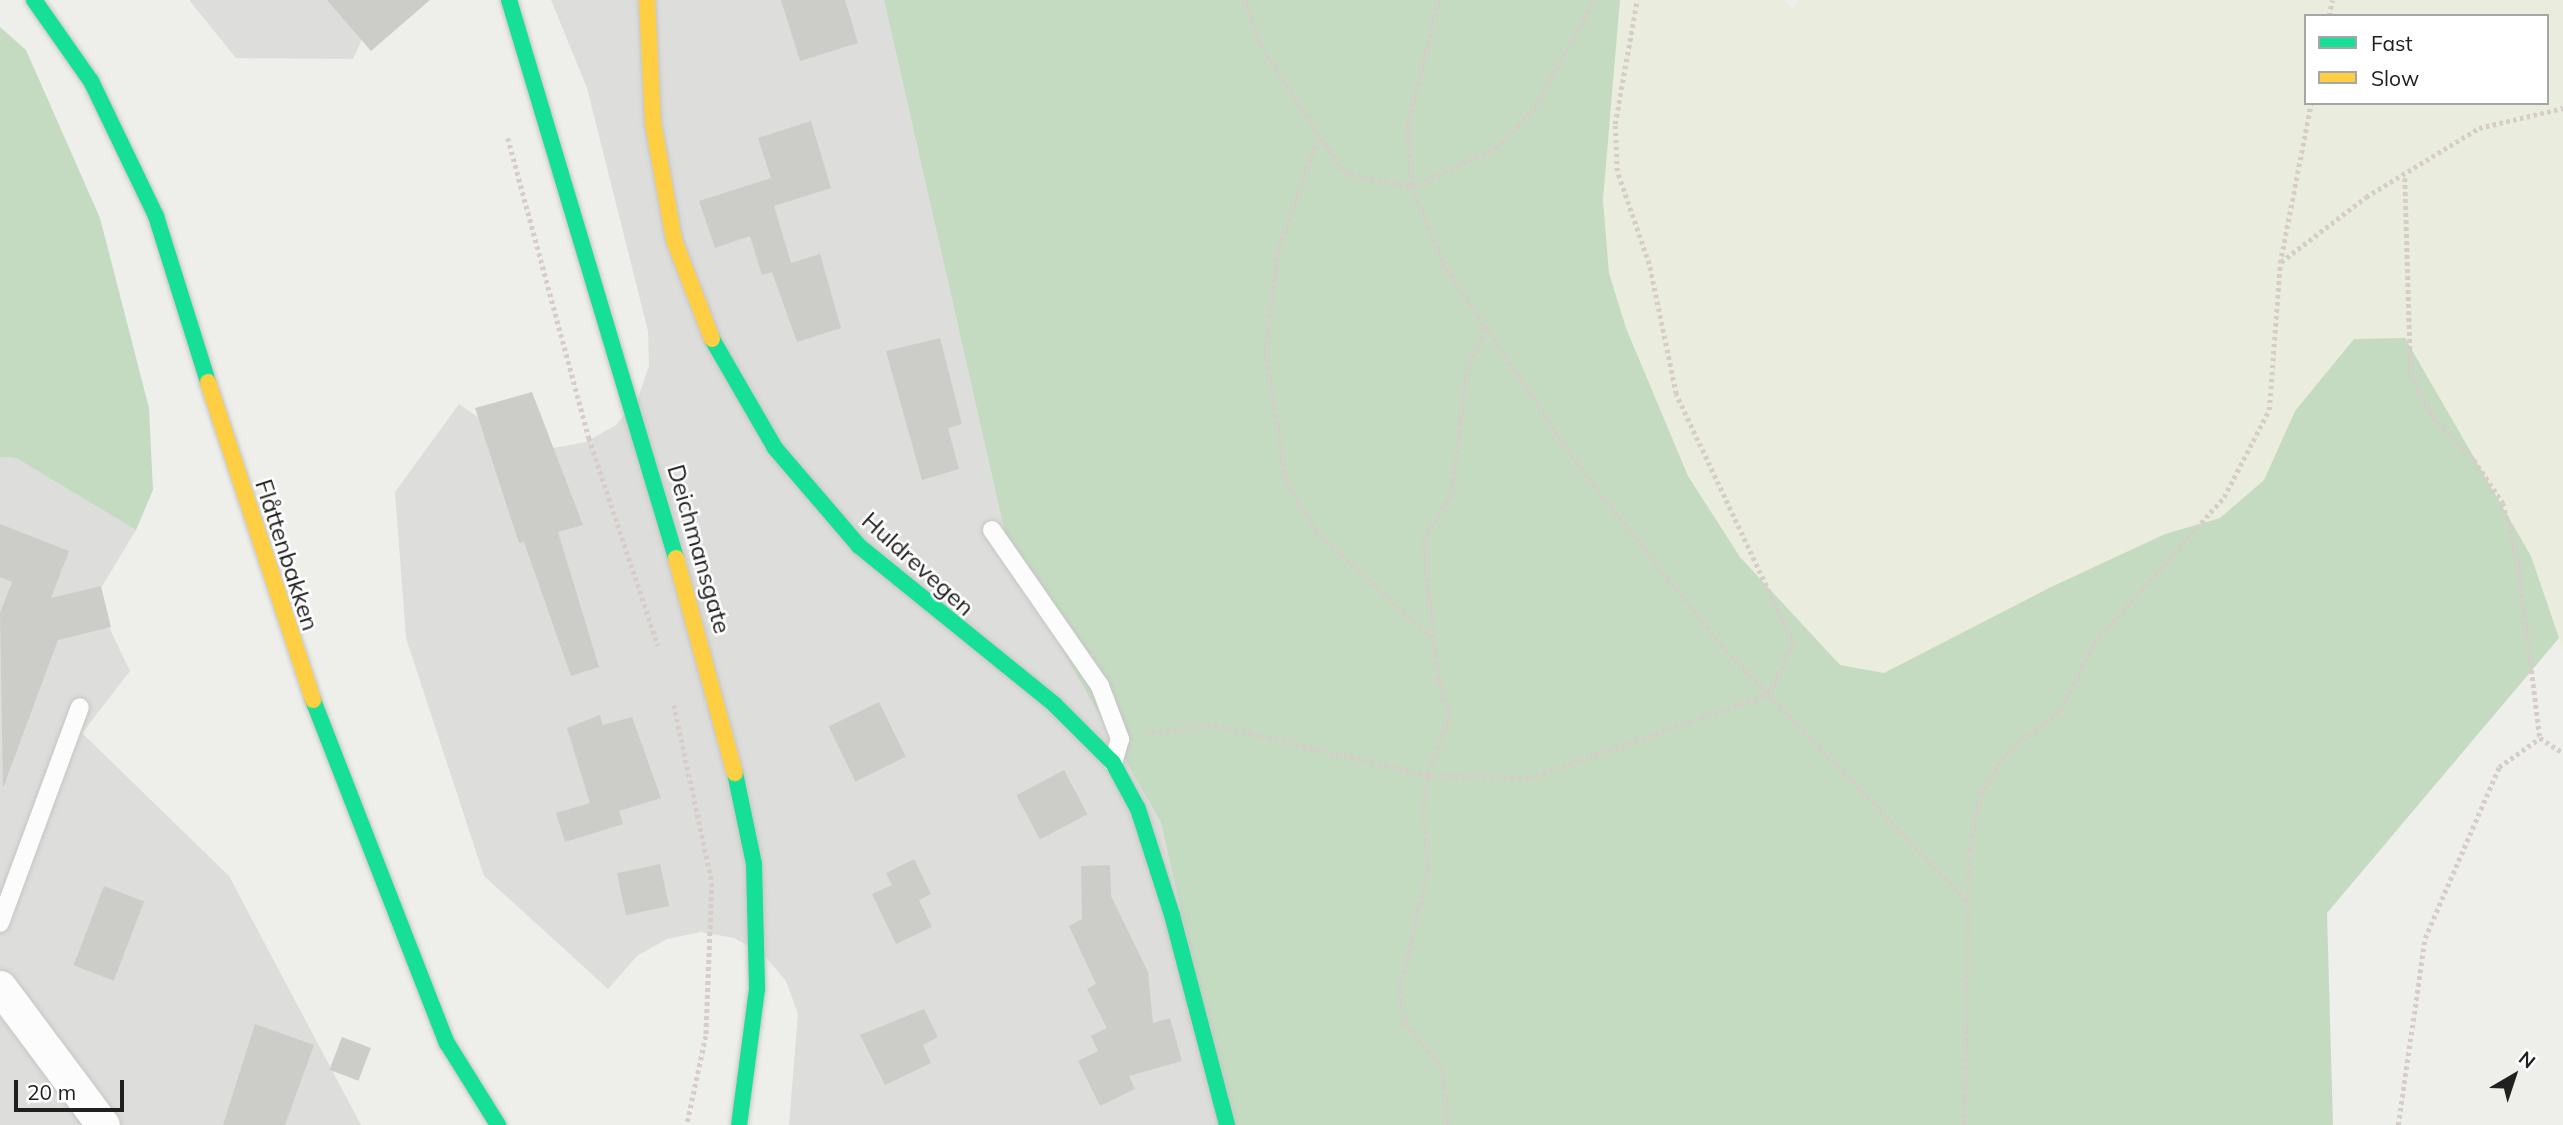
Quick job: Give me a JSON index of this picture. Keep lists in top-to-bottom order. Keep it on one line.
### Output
{"streets":{"street":["Deichmansgate","Flåttenbakken","Huldrevegen"]},"legend":["Fast","Slow"],"scale_bar":"20 m","north":"top right"}
